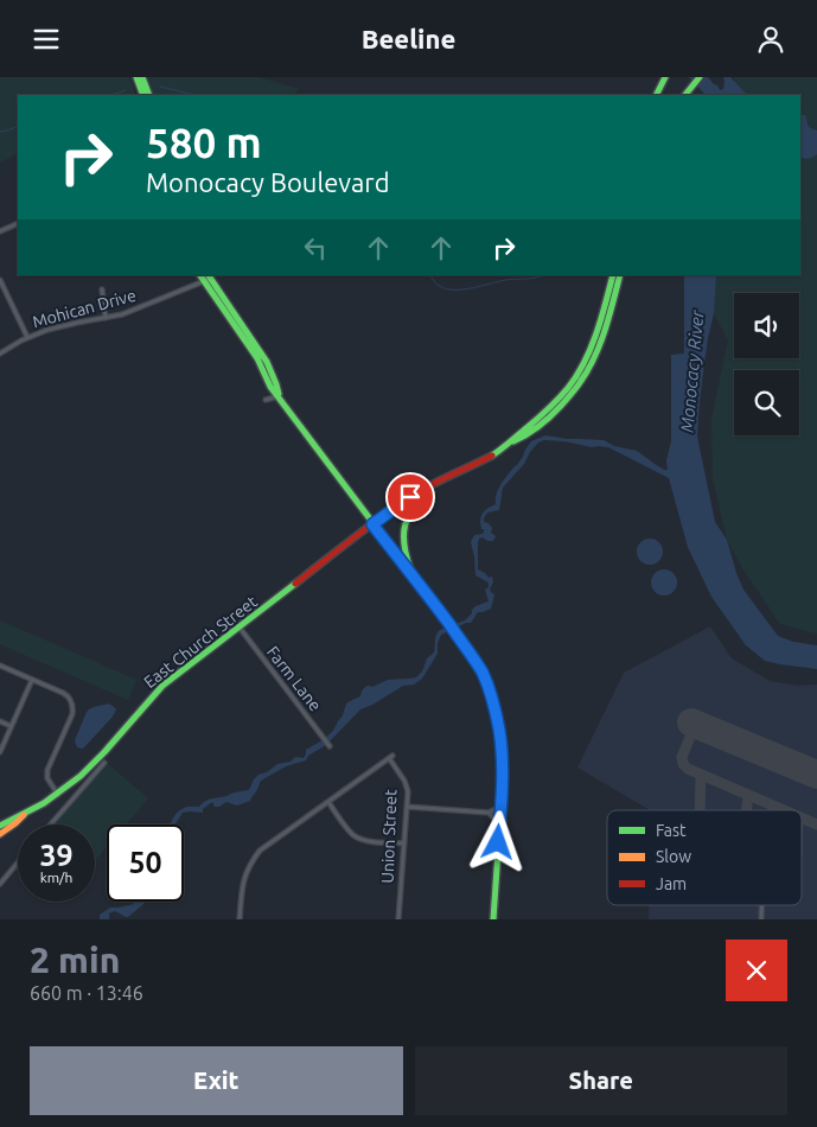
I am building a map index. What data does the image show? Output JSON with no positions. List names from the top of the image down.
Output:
{
  "streets": {
    "main road": ["East Church Street"],
    "street": ["Mohican Drive", "Farm Lane", "Union Street"]
  },
  "crossings": [
    ["East Church Street", "Farm Lane"]
  ],
  "water": ["Monocacy River"],
  "legend": ["Fast", "Slow", "Jam"],
  "page": {
    "header": "Beeline",
    "turn": ["580 m", "Monocacy Boulevard"],
    "speed": "39 km/h",
    "limit": "50",
    "heading": ["2 min", "660 m · 13:46"],
    "buttons": ["Exit", "Share"]
  }
}
